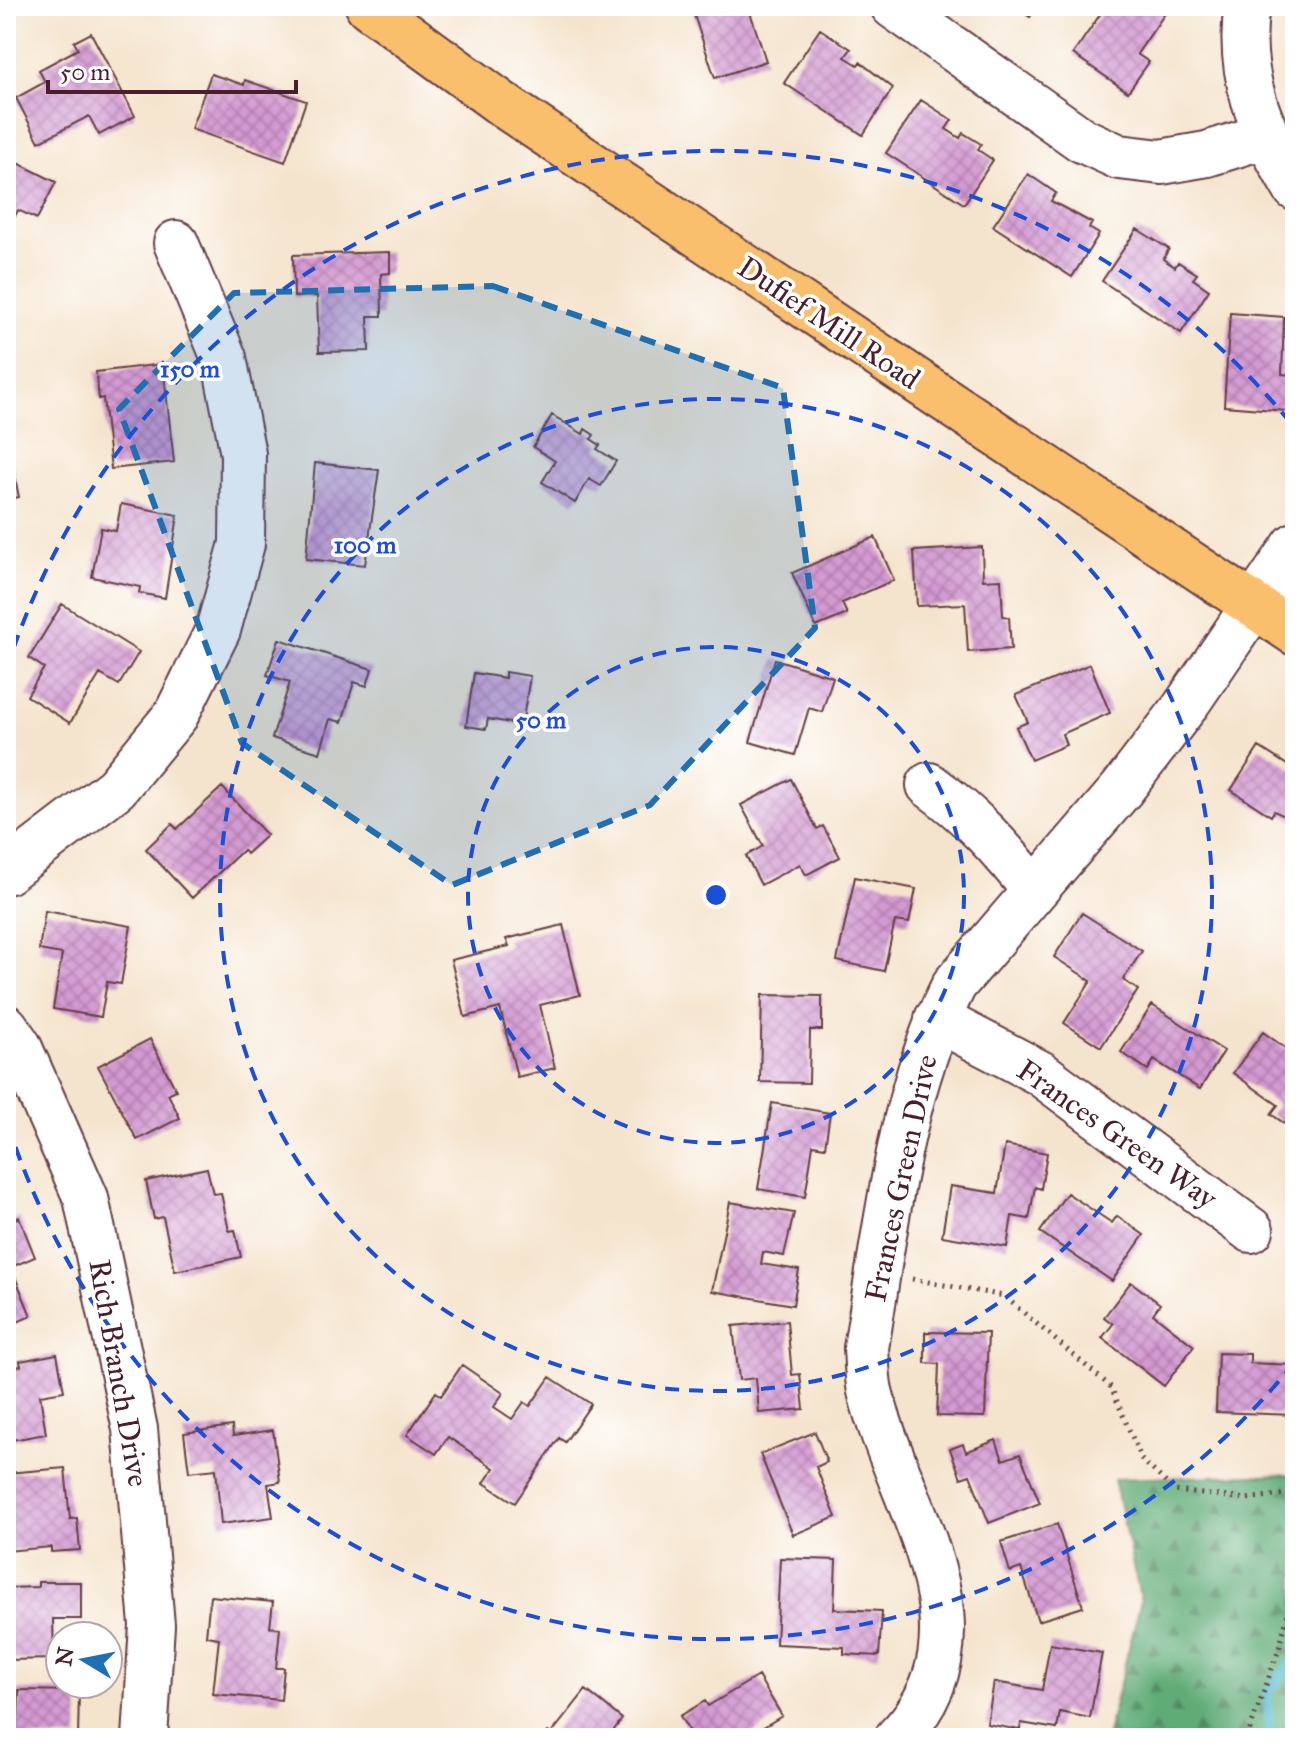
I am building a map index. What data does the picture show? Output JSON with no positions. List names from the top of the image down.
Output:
{
  "streets": {
    "main road": ["Dufief Mill Road"],
    "street": ["Frances Green Way", "Frances Green Drive", "Rich Branch Drive"]
  },
  "crossings": [
    ["Dufief Mill Road", "Frances Green Drive"],
    ["Frances Green Way", "Frances Green Drive"]
  ],
  "scale_bar": "50 m",
  "north": "left",
  "rings": ["150 m", "100 m", "50 m"]
}
